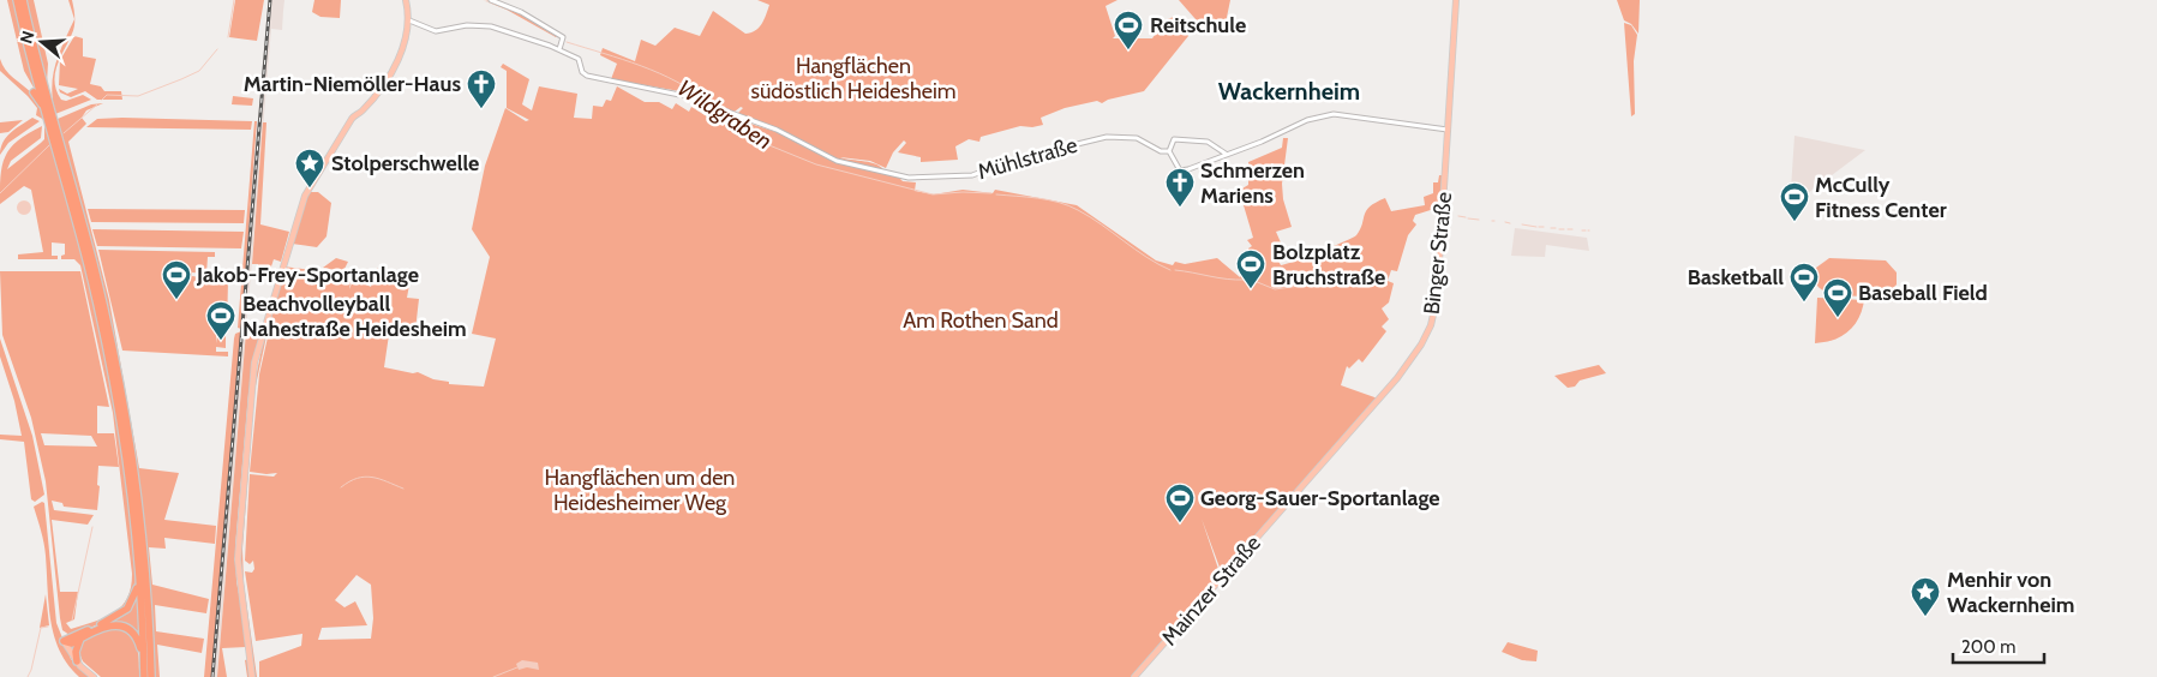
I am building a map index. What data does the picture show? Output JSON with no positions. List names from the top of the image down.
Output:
{
  "streets": {
    "main road": ["Binger Straße", "Mainzer Straße"],
    "street": ["Mühlstraße"]
  },
  "crossings": [
    ["Binger Straße", "Mainzer Straße"]
  ],
  "districts": ["Wackernheim"],
  "water": ["Wildgraben"],
  "parks": ["Hangflächen südöstlich Heidesheim", "Am Rothen Sand", "Hangflächen um den Heidesheimer Weg"],
  "places": {
    "sports": [
      "Reitschule",
      "McCully Fitness Center",
      "Bolzplatz Bruchstraße",
      "Jakob-Frey-Sportanlage",
      "Basketball",
      "Baseball Field",
      "Beachvolleyball Nahestraße Heidesheim",
      "Georg-Sauer-Sportanlage"
    ],
    "church": ["Martin-Niemöller-Haus", "Schmerzen Mariens"],
    "place": ["Stolperschwelle", "Menhir von Wackernheim"]
  },
  "scale_bar": "200 m",
  "north": "left"
}
